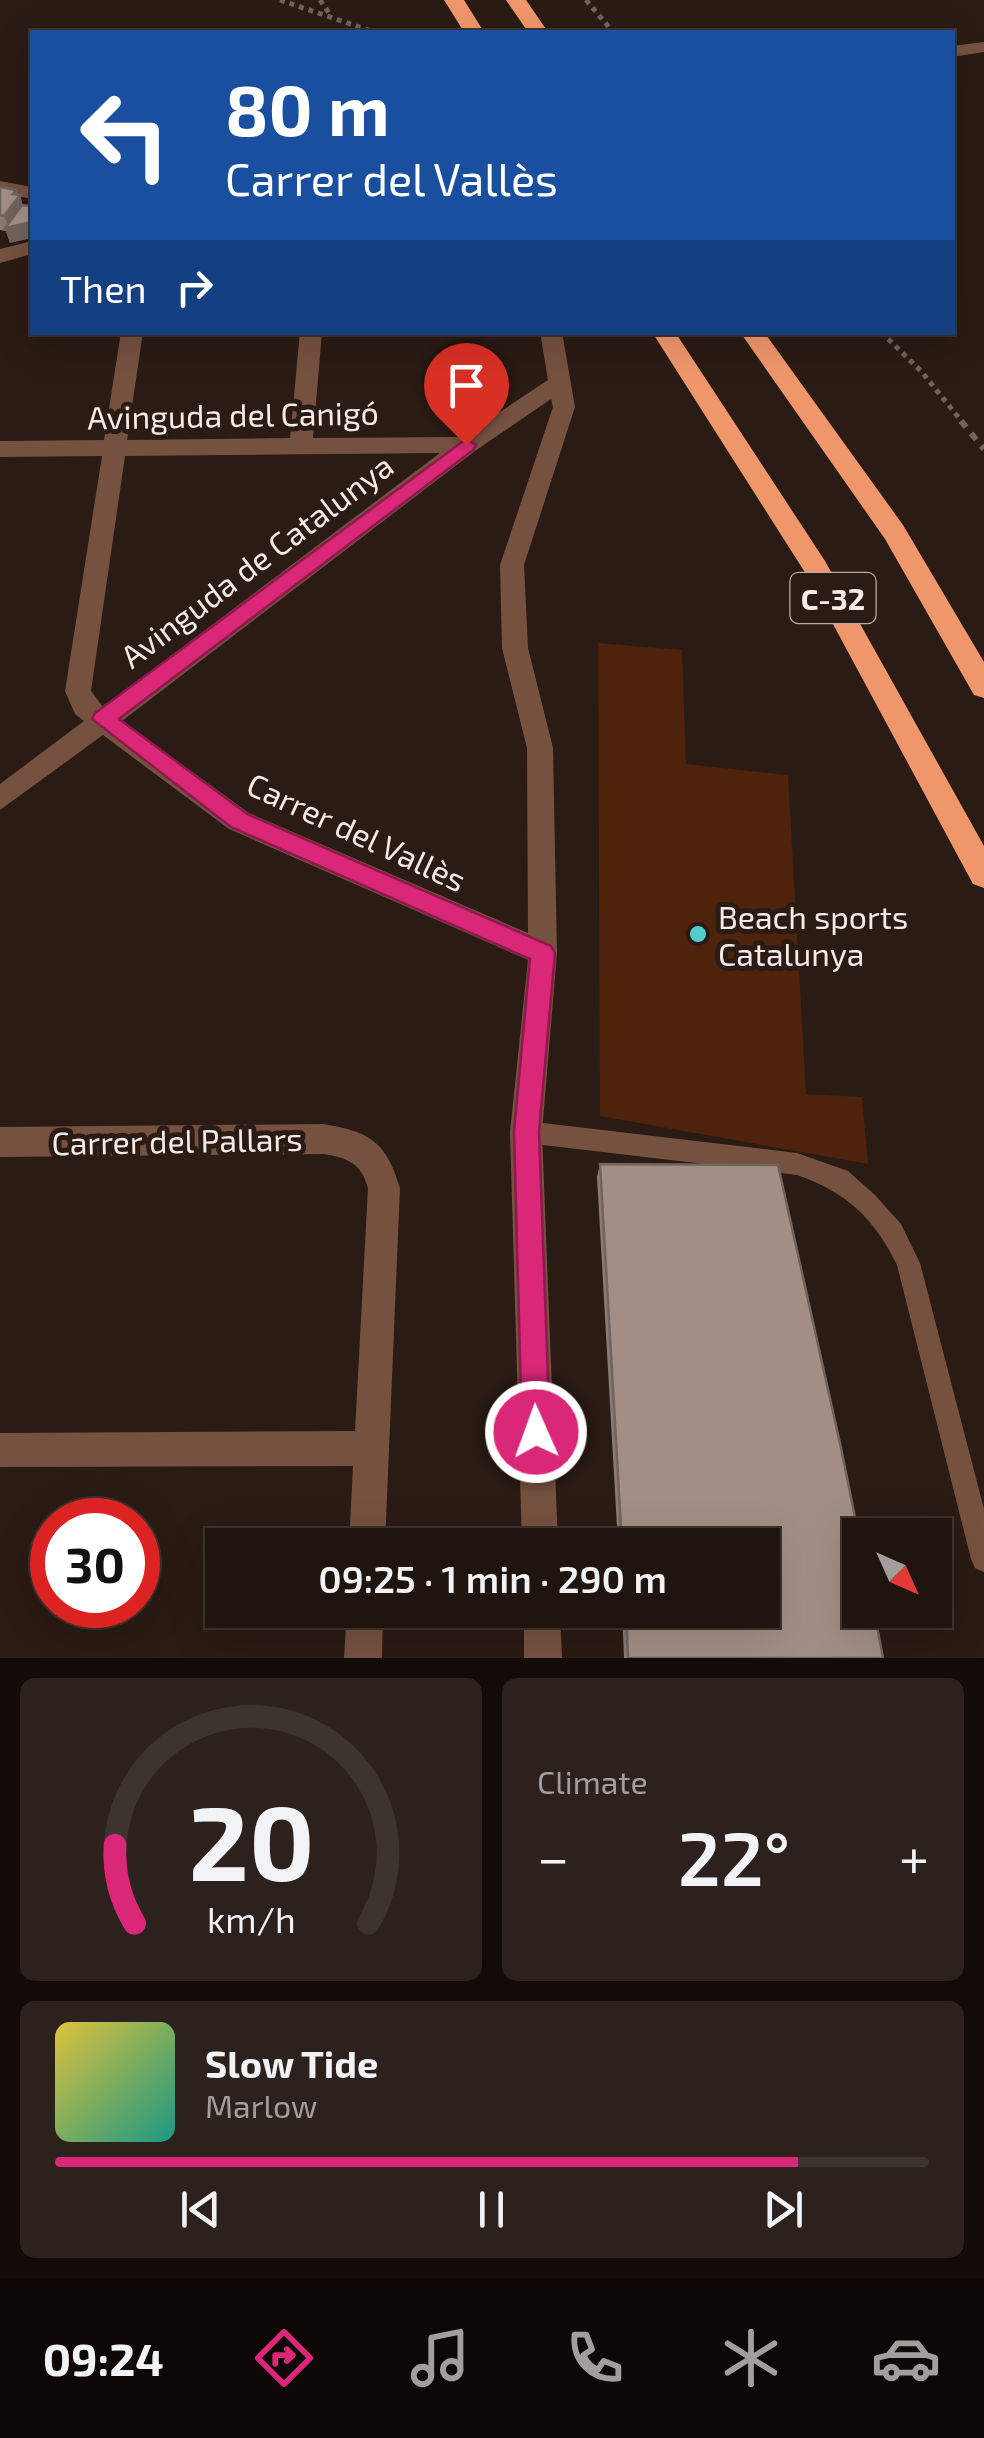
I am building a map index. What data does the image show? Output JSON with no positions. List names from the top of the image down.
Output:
{
  "streets": {
    "highway": ["C-32"],
    "street": [
      "Avinguda del Canigó",
      "Avinguda de Catalunya",
      "Carrer del Vallès",
      "Carrer del Pallars"
    ]
  },
  "crossings": [
    ["Avinguda del Canigó", "Avinguda de Catalunya"],
    ["Avinguda de Catalunya", "Carrer del Vallès"]
  ],
  "places": ["Beach sports Catalunya"],
  "north": "bottom right",
  "page": {
    "turn": ["80 m", "Carrer del Vallès"],
    "then": "Then",
    "limit": "30",
    "trip": "09:25 · 1 min · 290 m",
    "tile": "Climate",
    "heat": ["−", "22°", "+"],
    "song": ["Slow Tide", "Marlow"],
    "tabs": "09:24",
    "gauge": ["20", "km/h"]
  }
}
